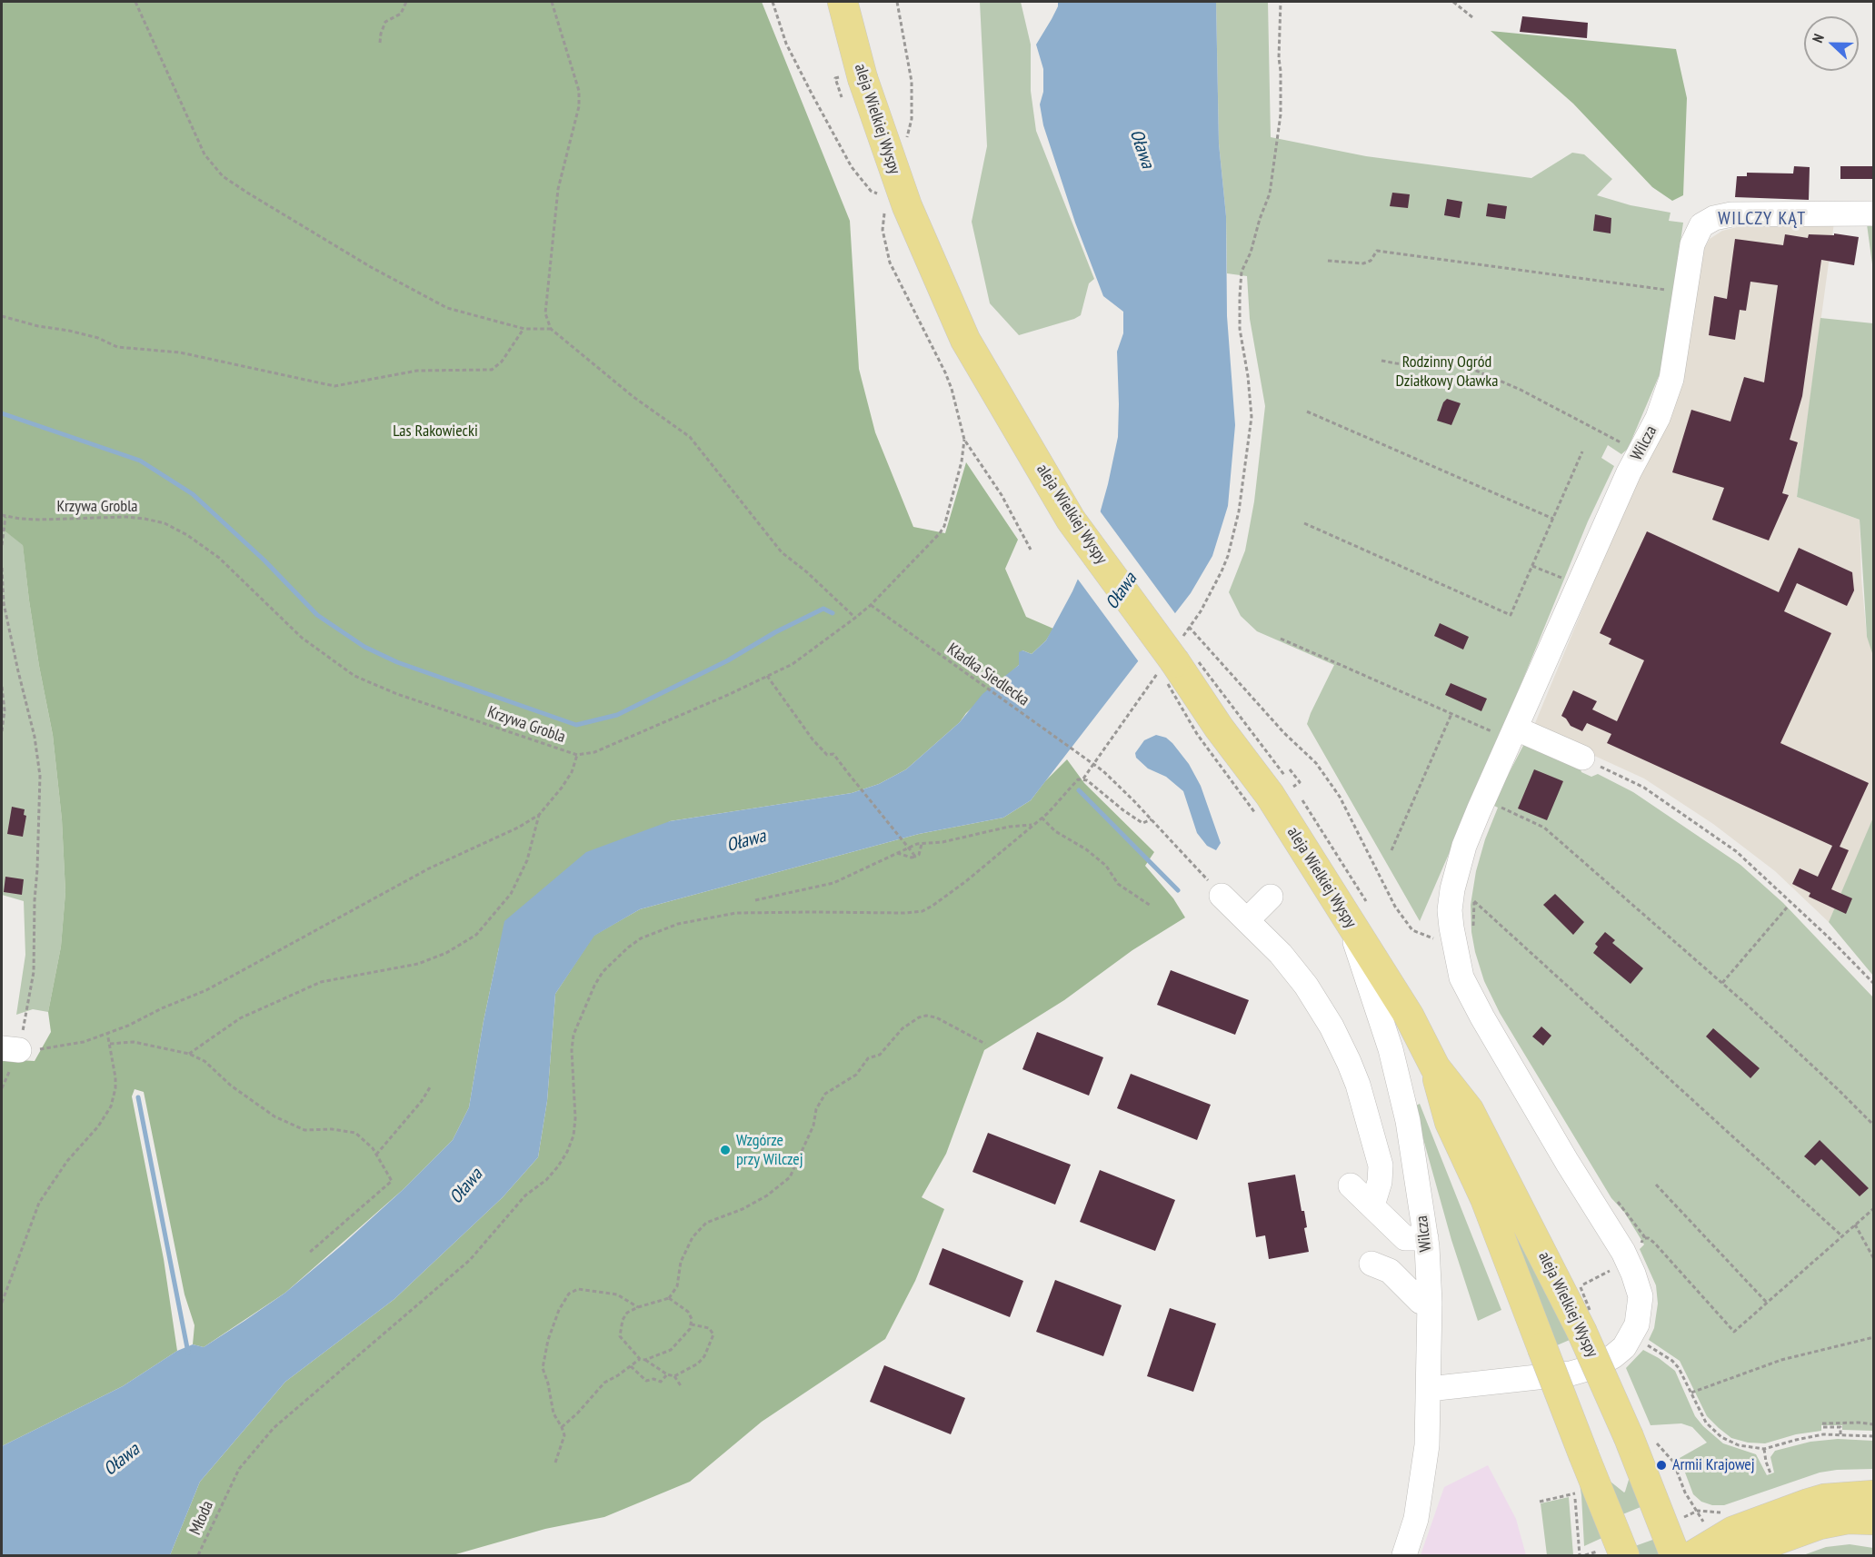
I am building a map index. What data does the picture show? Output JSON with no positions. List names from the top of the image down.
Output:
{
  "streets": {
    "main road": ["aleja Wielkiej Wyspy"],
    "street": ["Wilcza"],
    "path": ["Krzywa Grobla", "Kładka Siedlecka", "Młoda"]
  },
  "crossings": [
    ["aleja Wielkiej Wyspy", "Wilcza"],
    ["Krzywa Grobla", "Kładka Siedlecka"],
    ["Kładka Siedlecka", "Młoda"]
  ],
  "districts": ["WILCZY KĄT"],
  "water": ["Oława"],
  "parks": ["Rodzinny Ogród Działkowy Oławka", "Las Rakowiecki"],
  "places": ["Wzgórze przy Wilczej", "Armii Krajowej"],
  "north": "left"
}
